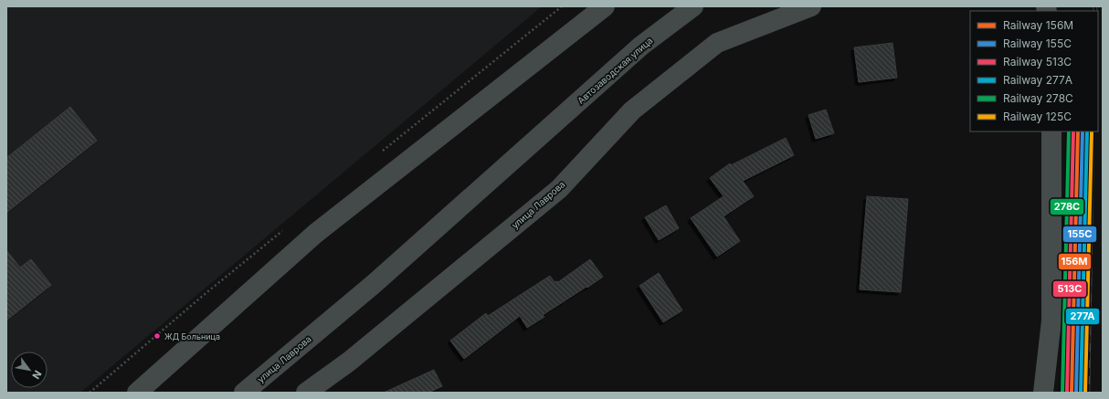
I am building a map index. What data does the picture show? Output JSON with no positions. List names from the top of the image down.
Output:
{
  "streets": {
    "main road": ["Автозаводская улица", "улица Лаврова"]
  },
  "crossings": [
    ["Автозаводская улица", "улица Лаврова"]
  ],
  "places": ["ЖД Больница"],
  "lines": [
    "rail line 156М",
    "rail line 155С",
    "rail line 513С",
    "rail line 277А",
    "rail line 278С",
    "rail line 125С"
  ],
  "legend": [
    "Railway 156М",
    "Railway 155С",
    "Railway 513С",
    "Railway 277А",
    "Railway 278С",
    "Railway 125С"
  ],
  "north": "bottom right"
}
